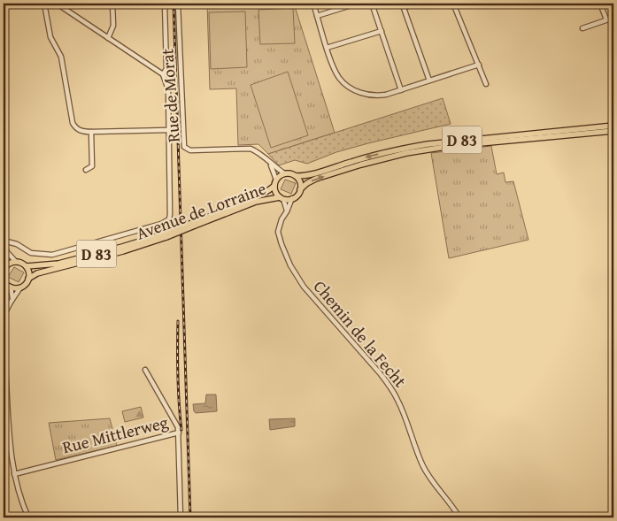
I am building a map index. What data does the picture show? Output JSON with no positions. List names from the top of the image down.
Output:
{
  "streets": {
    "main road": ["D 83", "Avenue de Lorraine"],
    "street": ["Rue de Morat", "Chemin de la Fecht", "Rue Mittlerweg"]
  },
  "crossings": [
    ["Rue de Morat", "D 83"],
    ["Rue de Morat", "Avenue de Lorraine"],
    ["Rue de Morat", "Chemin de la Fecht"],
    ["D 83", "Avenue de Lorraine"],
    ["D 83", "Chemin de la Fecht"],
    ["Avenue de Lorraine", "Chemin de la Fecht"]
  ]
}
